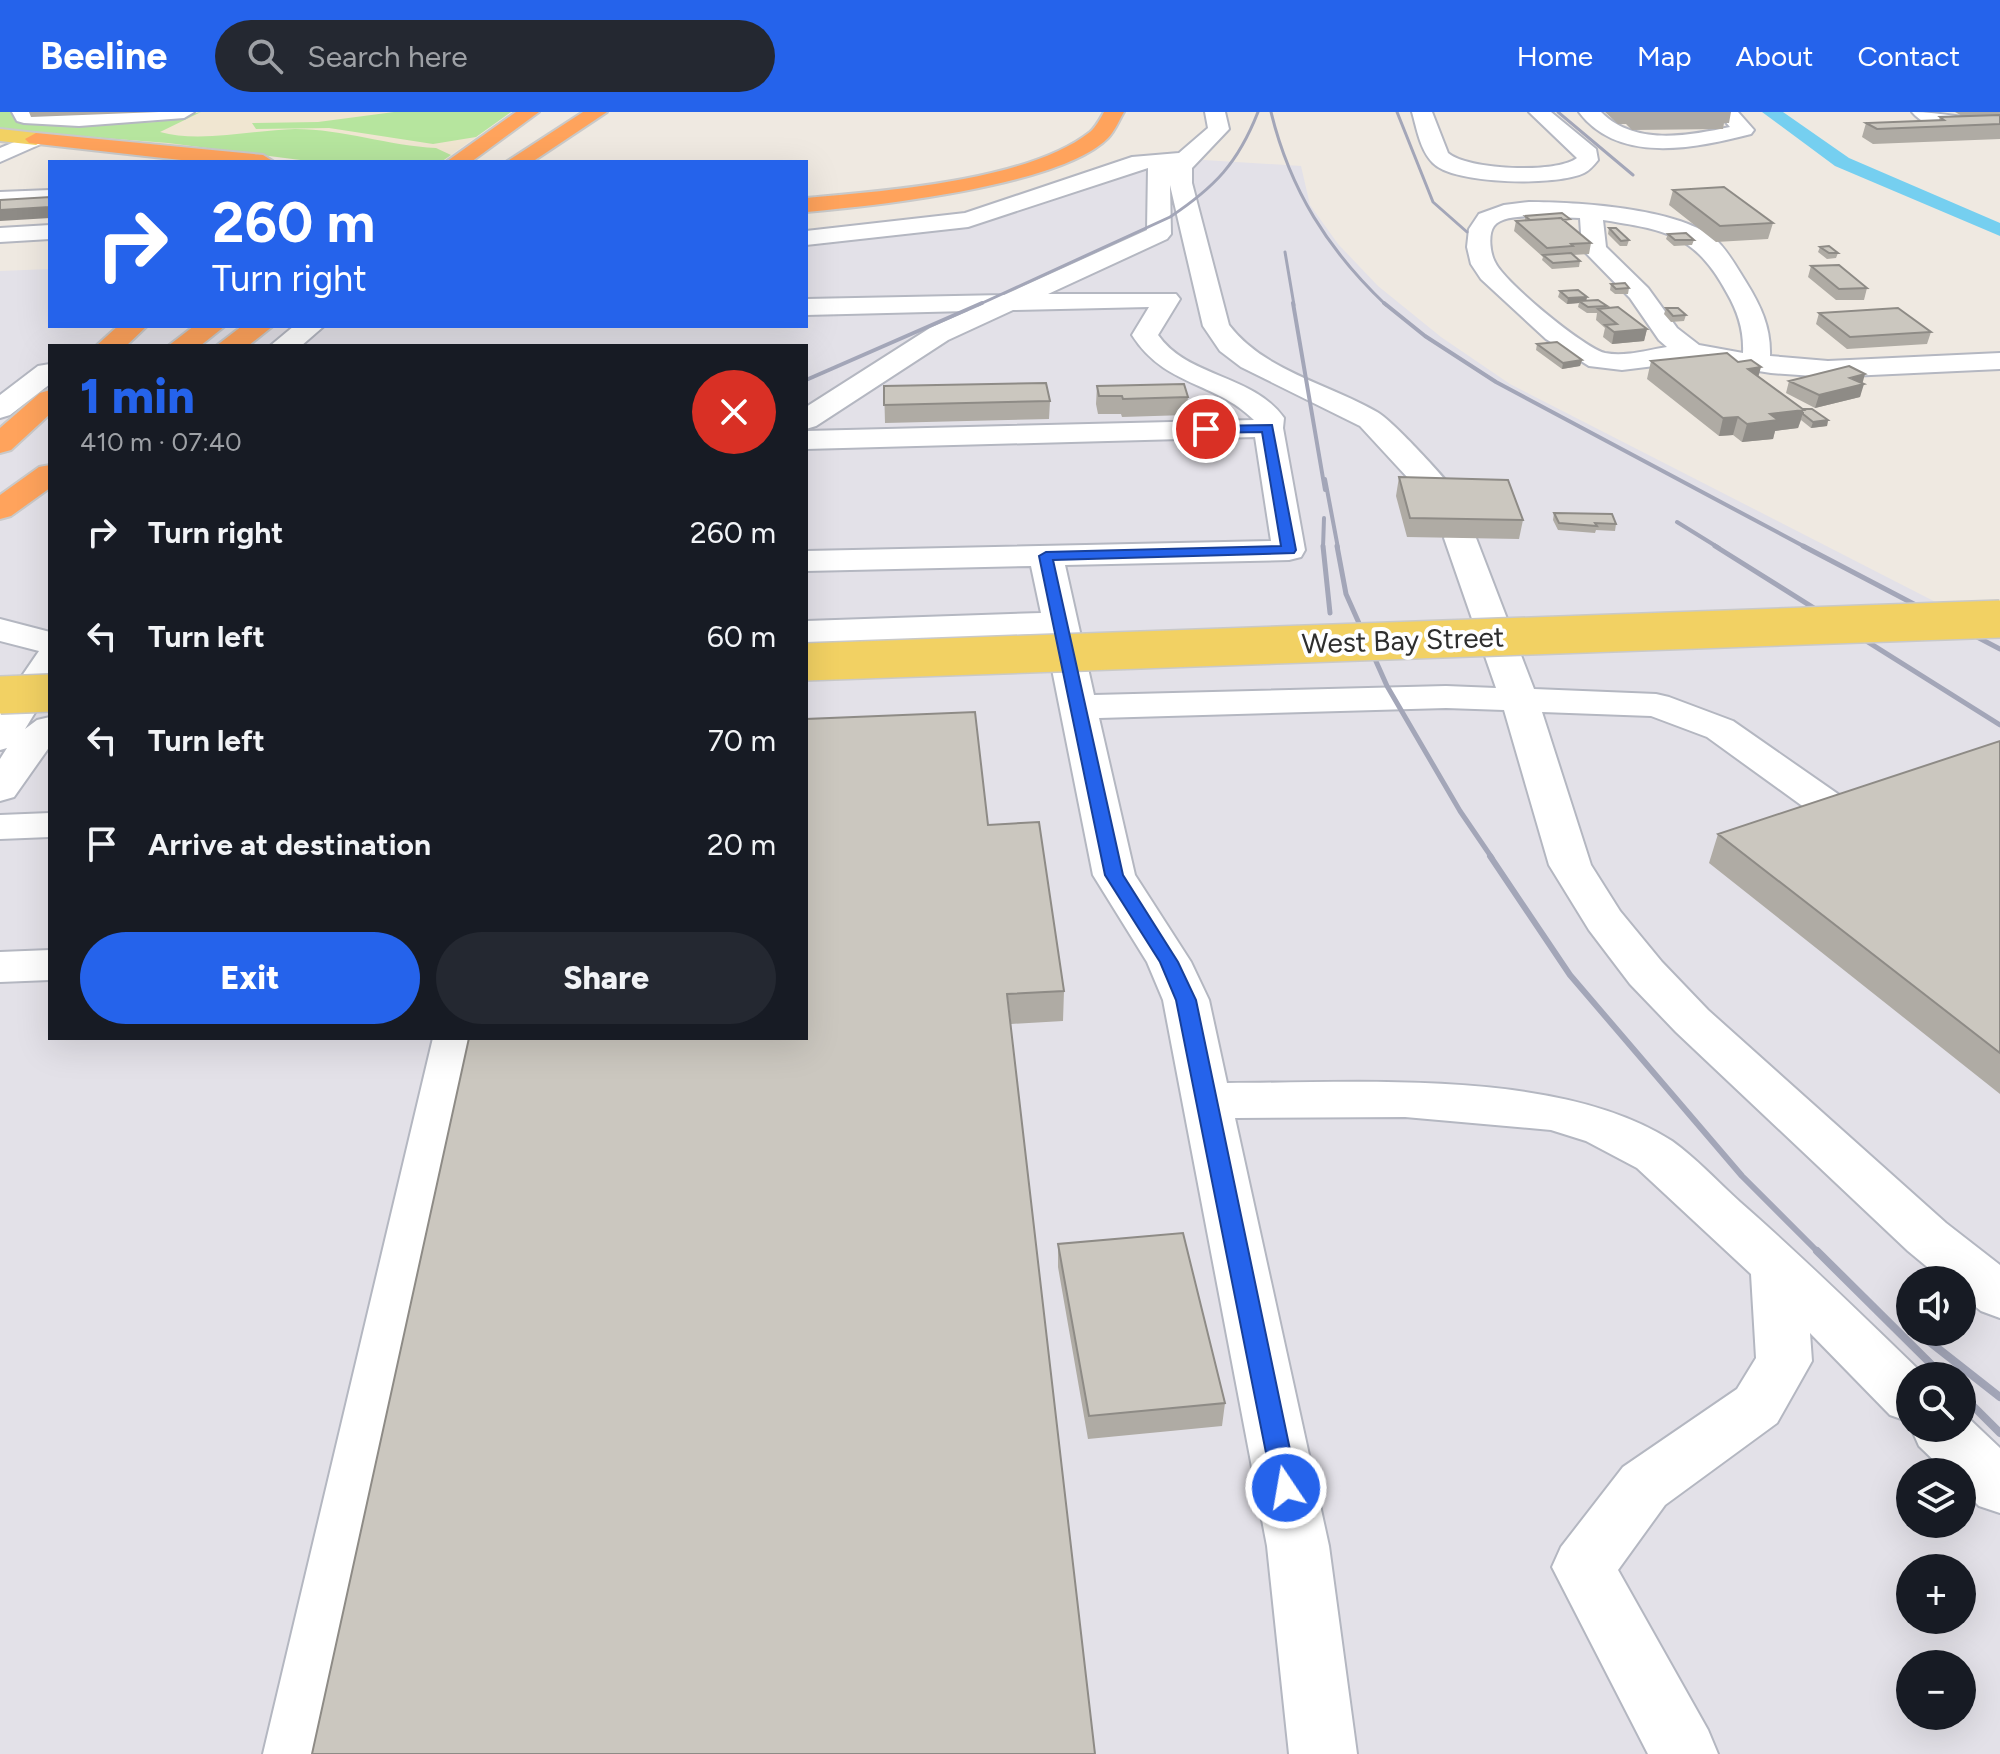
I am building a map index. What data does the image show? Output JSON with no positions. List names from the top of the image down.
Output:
{
  "streets": {
    "main road": ["West Bay Street"]
  },
  "page": {
    "header": "Beeline",
    "search": "Search here",
    "nav": [
      "Home",
      "Map",
      "About",
      "Contact"
    ],
    "turn": ["260 m", "Turn right"],
    "heading": ["1 min", "410 m · 07:40"],
    "list": [
      {
        "name": "Turn right",
        "value": "260 m"
      },
      {
        "name": "Turn left",
        "value": "60 m"
      },
      {
        "name": "Turn left",
        "value": "70 m"
      },
      {
        "name": "Arrive at destination",
        "value": "20 m"
      }
    ],
    "buttons": ["Exit", "Share"],
    "map_buttons": ["+", "−"]
  }
}
